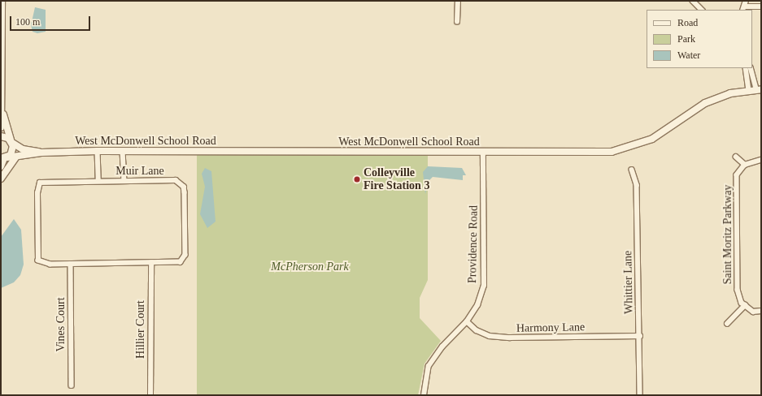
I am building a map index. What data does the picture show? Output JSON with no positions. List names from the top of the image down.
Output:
{
  "streets": {
    "main road": ["West McDonwell School Road"],
    "street": [
      "Muir Lane",
      "Saint Moritz Parkway",
      "Providence Road",
      "Whittier Lane",
      "Vines Court",
      "Harmony Lane",
      "Hillier Court"
    ]
  },
  "crossings": [
    ["West McDonwell School Road", "Providence Road"],
    ["Muir Lane", "Vines Court"],
    ["Muir Lane", "Hillier Court"],
    ["Providence Road", "Harmony Lane"],
    ["Whittier Lane", "Harmony Lane"]
  ],
  "parks": ["McPherson Park"],
  "places": ["Colleyville Fire Station 3"],
  "legend": ["Road", "Park", "Water"],
  "scale_bar": "100 m"
}
